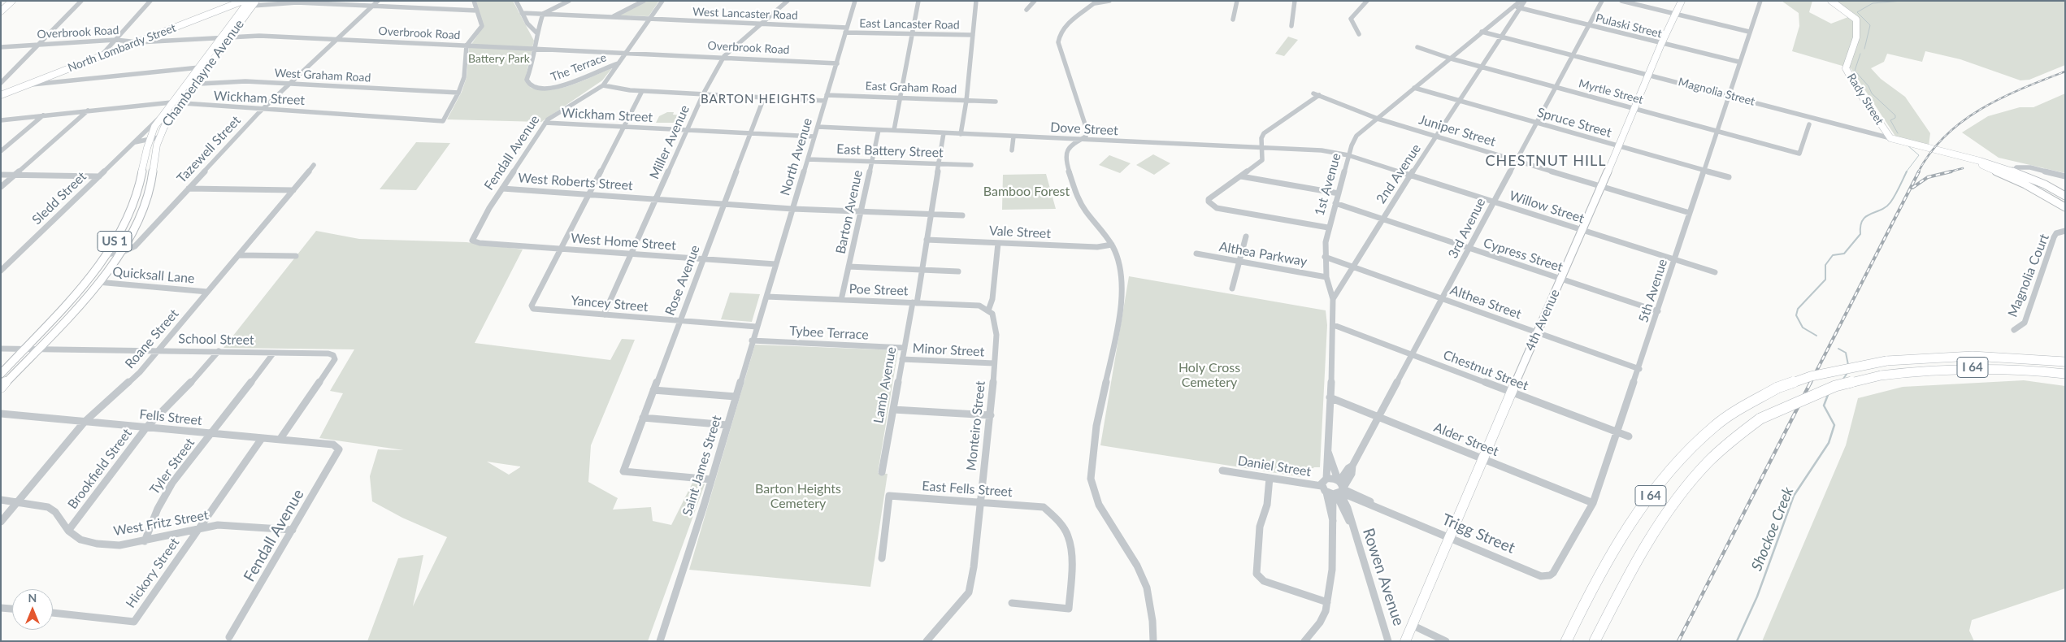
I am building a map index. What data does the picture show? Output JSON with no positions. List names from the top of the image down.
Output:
{
  "streets": {
    "highway": ["I 64"],
    "main road": [
      "North Lombardy Street",
      "Chamberlayne Avenue",
      "Magnolia Street",
      "Rady Street",
      "US 1",
      "4th Avenue"
    ],
    "street": [
      "West Lancaster Road",
      "East Lancaster Road",
      "Pulaski Street",
      "Overbrook Road",
      "The Terrace",
      "West Graham Road",
      "East Graham Road",
      "Myrtle Street",
      "Wickham Street",
      "Spruce Street",
      "Dove Street",
      "Juniper Street",
      "Miller Avenue",
      "Tazewell Street",
      "East Battery Street",
      "Fendall Avenue",
      "North Avenue",
      "2nd Avenue",
      "West Roberts Street",
      "1st Avenue",
      "Sledd Street",
      "Willow Street",
      "Barton Avenue",
      "3rd Avenue",
      "Vale Street",
      "West Home Street",
      "Althea Parkway",
      "Cypress Street",
      "Quicksall Lane",
      "Magnolia Court",
      "Rose Avenue",
      "Poe Street",
      "5th Avenue",
      "Althea Street",
      "Yancey Street",
      "Tybee Terrace",
      "Roane Street",
      "School Street",
      "Minor Street",
      "Chestnut Street",
      "Lamb Avenue",
      "Fells Street",
      "Monteiro Street",
      "Alder Street",
      "Saint James Street",
      "Tyler Street",
      "Daniel Street",
      "Brookfield Street",
      "East Fells Street",
      "West Fritz Street",
      "Trigg Street",
      "Hickory Street",
      "Rowen Avenue"
    ]
  },
  "crossings": [
    ["West Lancaster Road", "East Lancaster Road"],
    ["West Lancaster Road", "The Terrace"],
    ["West Lancaster Road", "Miller Avenue"],
    ["West Lancaster Road", "Fendall Avenue"],
    ["West Lancaster Road", "North Avenue"],
    ["East Lancaster Road", "North Avenue"],
    ["Pulaski Street", "2nd Avenue"],
    ["Pulaski Street", "1st Avenue"],
    ["Pulaski Street", "3rd Avenue"],
    ["Pulaski Street", "5th Avenue"],
    ["Pulaski Street", "4th Avenue"],
    ["Overbrook Road", "North Lombardy Street"],
    ["Overbrook Road", "The Terrace"],
    ["Overbrook Road", "Chamberlayne Avenue"],
    ["Overbrook Road", "Miller Avenue"],
    ["Overbrook Road", "Tazewell Street"],
    ["Overbrook Road", "Fendall Avenue"],
    ["Overbrook Road", "North Avenue"],
    ["The Terrace", "Fendall Avenue"],
    ["Chamberlayne Avenue", "West Graham Road"],
    ["Chamberlayne Avenue", "Wickham Street"],
    ["Chamberlayne Avenue", "Tazewell Street"],
    ["Chamberlayne Avenue", "Sledd Street"],
    ["Chamberlayne Avenue", "Quicksall Lane"],
    ["Chamberlayne Avenue", "School Street"],
    ["West Graham Road", "Wickham Street"],
    ["West Graham Road", "Tazewell Street"],
    ["East Graham Road", "North Avenue"],
    ["Myrtle Street", "2nd Avenue"],
    ["Myrtle Street", "1st Avenue"],
    ["Myrtle Street", "3rd Avenue"],
    ["Myrtle Street", "5th Avenue"],
    ["Myrtle Street", "4th Avenue"],
    ["Magnolia Street", "Rady Street"],
    ["Magnolia Street", "2nd Avenue"],
    ["Magnolia Street", "1st Avenue"],
    ["Magnolia Street", "3rd Avenue"],
    ["Magnolia Street", "5th Avenue"],
    ["Magnolia Street", "4th Avenue"],
    ["Wickham Street", "Miller Avenue"],
    ["Wickham Street", "Tazewell Street"],
    ["Wickham Street", "Fendall Avenue"],
    ["Wickham Street", "North Avenue"],
    ["Wickham Street", "Rose Avenue"],
    ["Spruce Street", "2nd Avenue"],
    ["Spruce Street", "1st Avenue"],
    ["Spruce Street", "3rd Avenue"],
    ["Spruce Street", "5th Avenue"],
    ["Spruce Street", "4th Avenue"],
    ["Dove Street", "Juniper Street"],
    ["Dove Street", "North Avenue"],
    ["Dove Street", "1st Avenue"],
    ["Dove Street", "Willow Street"],
    ["Dove Street", "Barton Avenue"],
    ["Dove Street", "Lamb Avenue"],
    ["Juniper Street", "2nd Avenue"],
    ["Juniper Street", "1st Avenue"],
    ["Juniper Street", "3rd Avenue"],
    ["Juniper Street", "5th Avenue"],
    ["Juniper Street", "4th Avenue"],
    ["Miller Avenue", "West Roberts Street"],
    ["Miller Avenue", "West Home Street"],
    ["Miller Avenue", "Yancey Street"],
    ["East Battery Street", "North Avenue"],
    ["East Battery Street", "Barton Avenue"],
    ["East Battery Street", "Lamb Avenue"],
    ["Fendall Avenue", "West Roberts Street"],
    ["Fendall Avenue", "West Home Street"],
    ["Fendall Avenue", "Fells Street"],
    ["Fendall Avenue", "West Fritz Street"],
    ["North Avenue", "West Roberts Street"],
    ["North Avenue", "West Home Street"],
    ["North Avenue", "Poe Street"],
    ["North Avenue", "Saint James Street"],
    ["2nd Avenue", "1st Avenue"],
    ["2nd Avenue", "Willow Street"],
    ["2nd Avenue", "Cypress Street"],
    ["2nd Avenue", "Althea Street"],
    ["West Roberts Street", "Barton Avenue"],
    ["West Roberts Street", "Rose Avenue"],
    ["West Roberts Street", "Lamb Avenue"],
    ["1st Avenue", "Willow Street"],
    ["1st Avenue", "3rd Avenue"],
    ["1st Avenue", "Althea Parkway"],
    ["1st Avenue", "Cypress Street"],
    ["1st Avenue", "Althea Street"],
    ["1st Avenue", "Chestnut Street"],
    ["1st Avenue", "Alder Street"],
    ["1st Avenue", "Trigg Street"],
    ["1st Avenue", "Rowen Avenue"],
    ["Willow Street", "3rd Avenue"],
    ["Willow Street", "5th Avenue"],
    ["Willow Street", "4th Avenue"],
    ["Barton Avenue", "Poe Street"],
    ["3rd Avenue", "Cypress Street"],
    ["3rd Avenue", "Althea Street"],
    ["3rd Avenue", "Chestnut Street"],
    ["3rd Avenue", "Alder Street"],
    ["3rd Avenue", "Trigg Street"],
    ["3rd Avenue", "Rowen Avenue"],
    ["Vale Street", "Lamb Avenue"],
    ["West Home Street", "Rose Avenue"],
    ["West Home Street", "Yancey Street"],
    ["Cypress Street", "5th Avenue"],
    ["Cypress Street", "4th Avenue"],
    ["Quicksall Lane", "Roane Street"],
    ["Rose Avenue", "Yancey Street"],
    ["Rose Avenue", "Saint James Street"],
    ["Poe Street", "Lamb Avenue"],
    ["Poe Street", "Monteiro Street"],
    ["Poe Street", "Saint James Street"],
    ["5th Avenue", "Althea Street"],
    ["5th Avenue", "Chestnut Street"],
    ["5th Avenue", "Alder Street"],
    ["5th Avenue", "Trigg Street"],
    ["Althea Street", "4th Avenue"],
    ["Yancey Street", "Saint James Street"],
    ["4th Avenue", "Chestnut Street"],
    ["4th Avenue", "Alder Street"],
    ["4th Avenue", "Trigg Street"],
    ["Tybee Terrace", "Lamb Avenue"],
    ["Tybee Terrace", "Saint James Street"],
    ["Roane Street", "School Street"],
    ["Roane Street", "Fells Street"],
    ["Roane Street", "West Fritz Street"],
    ["School Street", "Fells Street"],
    ["School Street", "Tyler Street"],
    ["School Street", "Brookfield Street"],
    ["Minor Street", "Lamb Avenue"],
    ["Minor Street", "Monteiro Street"],
    ["Fells Street", "Tyler Street"],
    ["Fells Street", "Brookfield Street"],
    ["Fells Street", "Hickory Street"],
    ["Monteiro Street", "East Fells Street"],
    ["Tyler Street", "West Fritz Street"],
    ["Brookfield Street", "West Fritz Street"],
    ["West Fritz Street", "Hickory Street"],
    ["Trigg Street", "Rowen Avenue"]
  ],
  "districts": ["BARTON HEIGHTS", "CHESTNUT HILL"],
  "water": ["Shockoe Creek"],
  "parks": [
    "Battery Park",
    "Bamboo Forest",
    "Holy Cross Cemetery",
    "Barton Heights Cemetery"
  ],
  "north": "top"
}
